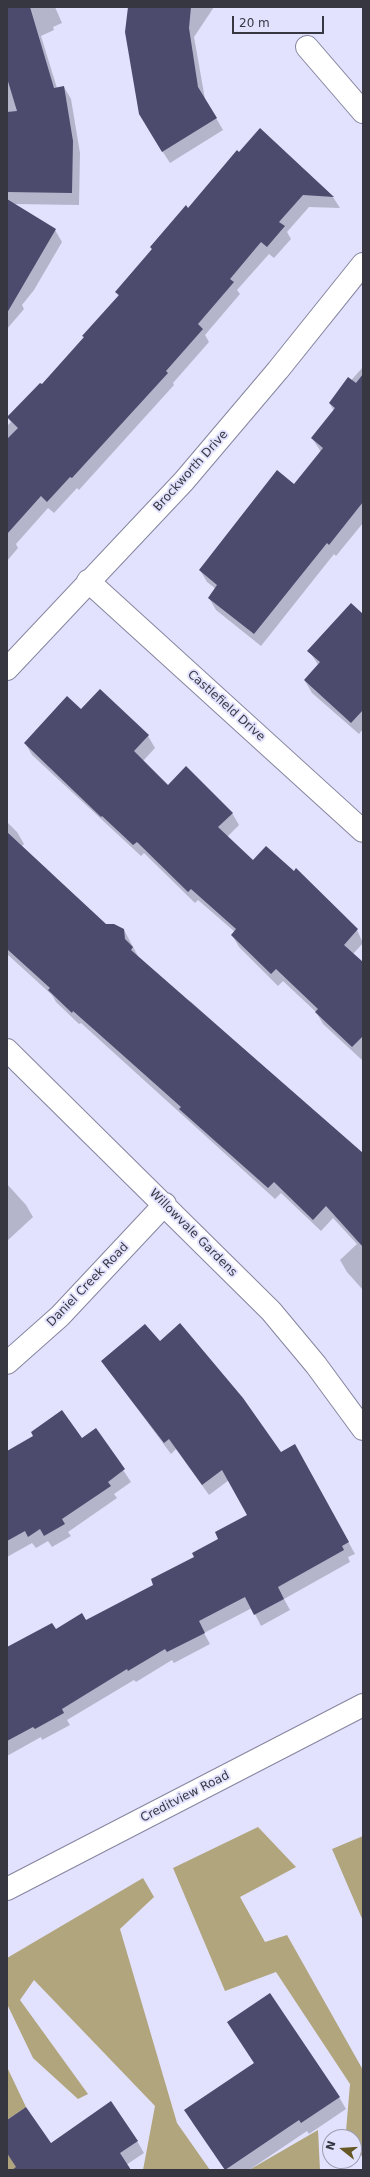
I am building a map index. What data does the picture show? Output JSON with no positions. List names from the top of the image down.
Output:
{
  "streets": {
    "street": [
      "Brockworth Drive",
      "Castlefield Drive",
      "Willowvale Gardens",
      "Daniel Creek Road",
      "Creditview Road"
    ]
  },
  "crossings": [
    ["Brockworth Drive", "Castlefield Drive"],
    ["Willowvale Gardens", "Daniel Creek Road"]
  ],
  "scale_bar": "20 m",
  "north": "left"
}
